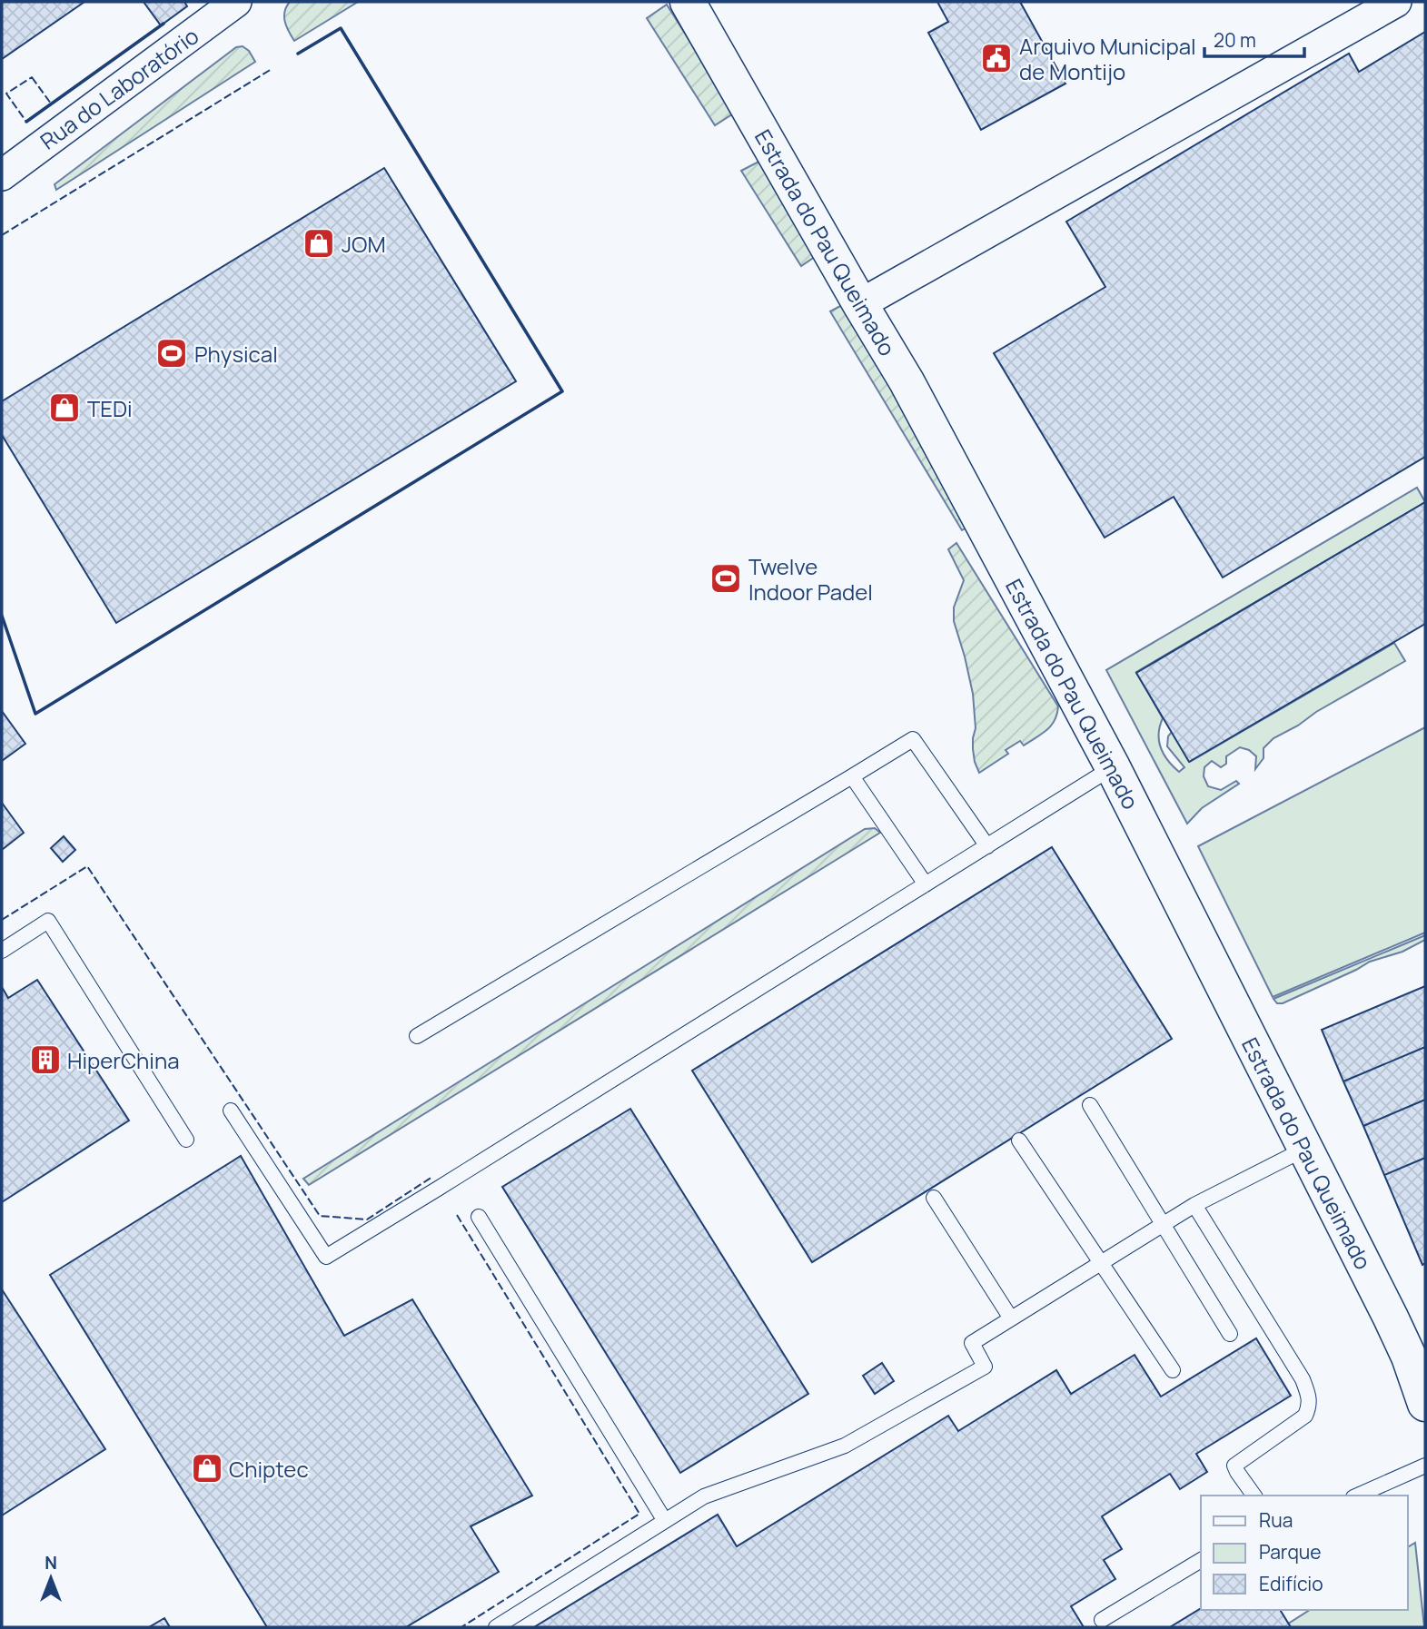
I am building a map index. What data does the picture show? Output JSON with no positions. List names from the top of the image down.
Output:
{
  "streets": {
    "street": ["Rua do Laboratório", "Estrada do Pau Queimado"]
  },
  "places": {
    "public building": ["Arquivo Municipal de Montijo"],
    "shop": ["JOM", "TEDi", "Chiptec"],
    "sports": ["Physical", "Twelve Indoor Padel"],
    "building": ["HiperChina"]
  },
  "legend": ["Rua", "Parque", "Edifício"],
  "scale_bar": "20 m",
  "north": "top"
}
